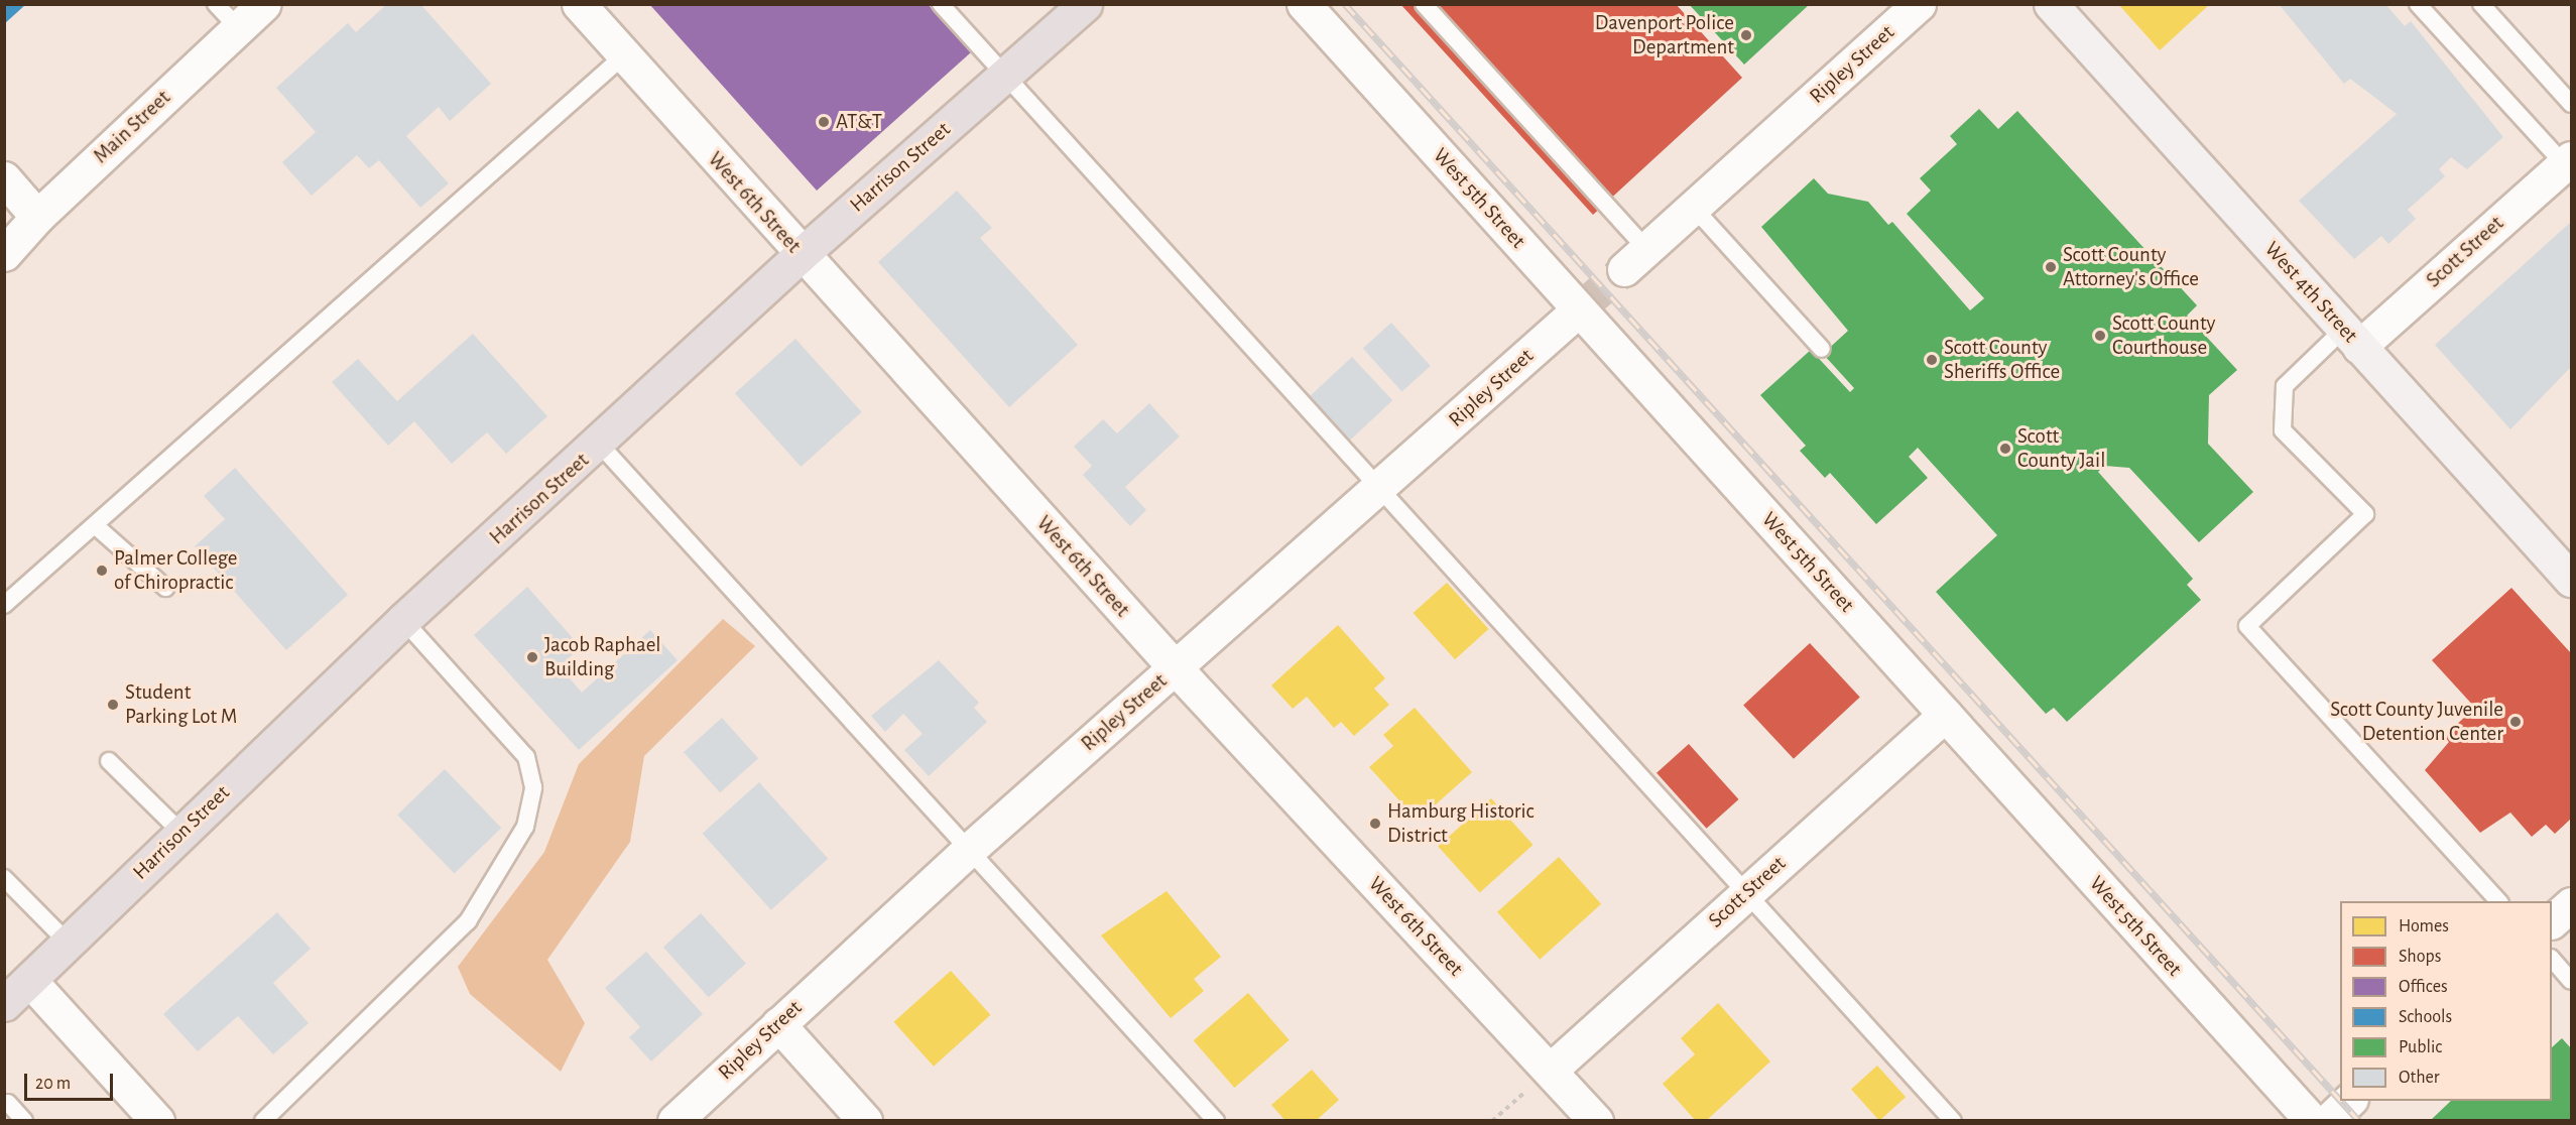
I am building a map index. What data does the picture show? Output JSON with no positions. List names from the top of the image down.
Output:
{
  "streets": {
    "highway": ["Harrison Street"],
    "main road": ["West 4th Street"],
    "street": [
      "Ripley Street",
      "Main Street",
      "West 5th Street",
      "West 6th Street",
      "Scott Street"
    ]
  },
  "crossings": [
    ["Ripley Street", "West 5th Street"],
    ["Ripley Street", "West 6th Street"],
    ["Harrison Street", "West 6th Street"],
    ["West 5th Street", "Scott Street"],
    ["West 6th Street", "Scott Street"],
    ["Scott Street", "West 4th Street"]
  ],
  "places": [
    "Davenport Police Department",
    "AT&T",
    "Scott County Attorney's Office",
    "Scott County Courthouse",
    "Scott County Sheriffs Office",
    "Scott County Jail",
    "Palmer College of Chiropractic",
    "Jacob Raphael Building",
    "Student Parking Lot M",
    "Scott County Juvenile Detention Center",
    "Hamburg Historic District"
  ],
  "legend": [
    "Homes",
    "Shops",
    "Offices",
    "Schools",
    "Public",
    "Other"
  ],
  "scale_bar": "20 m"
}
